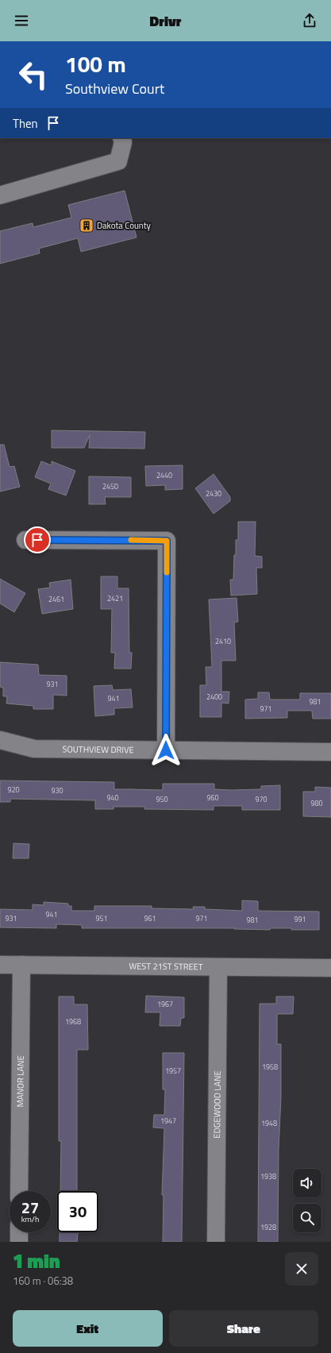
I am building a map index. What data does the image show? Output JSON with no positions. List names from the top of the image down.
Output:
{
  "streets": {
    "street": [
      "SOUTHVIEW DRIVE",
      "WEST 21ST STREET",
      "MANOR LANE",
      "EDGEWOOD LANE"
    ]
  },
  "crossings": [
    ["WEST 21ST STREET", "MANOR LANE"],
    ["WEST 21ST STREET", "EDGEWOOD LANE"]
  ],
  "places": {
    "building": ["Dakota County"]
  },
  "house_numbers": [
    "2440",
    "2450",
    "2430",
    "2421",
    "2461",
    "2410",
    "931",
    "2400",
    "941",
    "981",
    "971",
    "920",
    "930",
    "940",
    "960",
    "950",
    "970",
    "980",
    "941",
    "931",
    "951",
    "961",
    "971",
    "991",
    "981",
    "1967",
    "1968",
    "1958",
    "1957",
    "1947",
    "1948",
    "1938",
    "1928"
  ],
  "page": {
    "header": "Drivr",
    "turn": ["100 m", "Southview Court"],
    "then": "Then",
    "speed": "27 km/h",
    "limit": "30",
    "heading": ["1 min", "160 m · 06:38"],
    "buttons": ["Exit", "Share"]
  }
}
